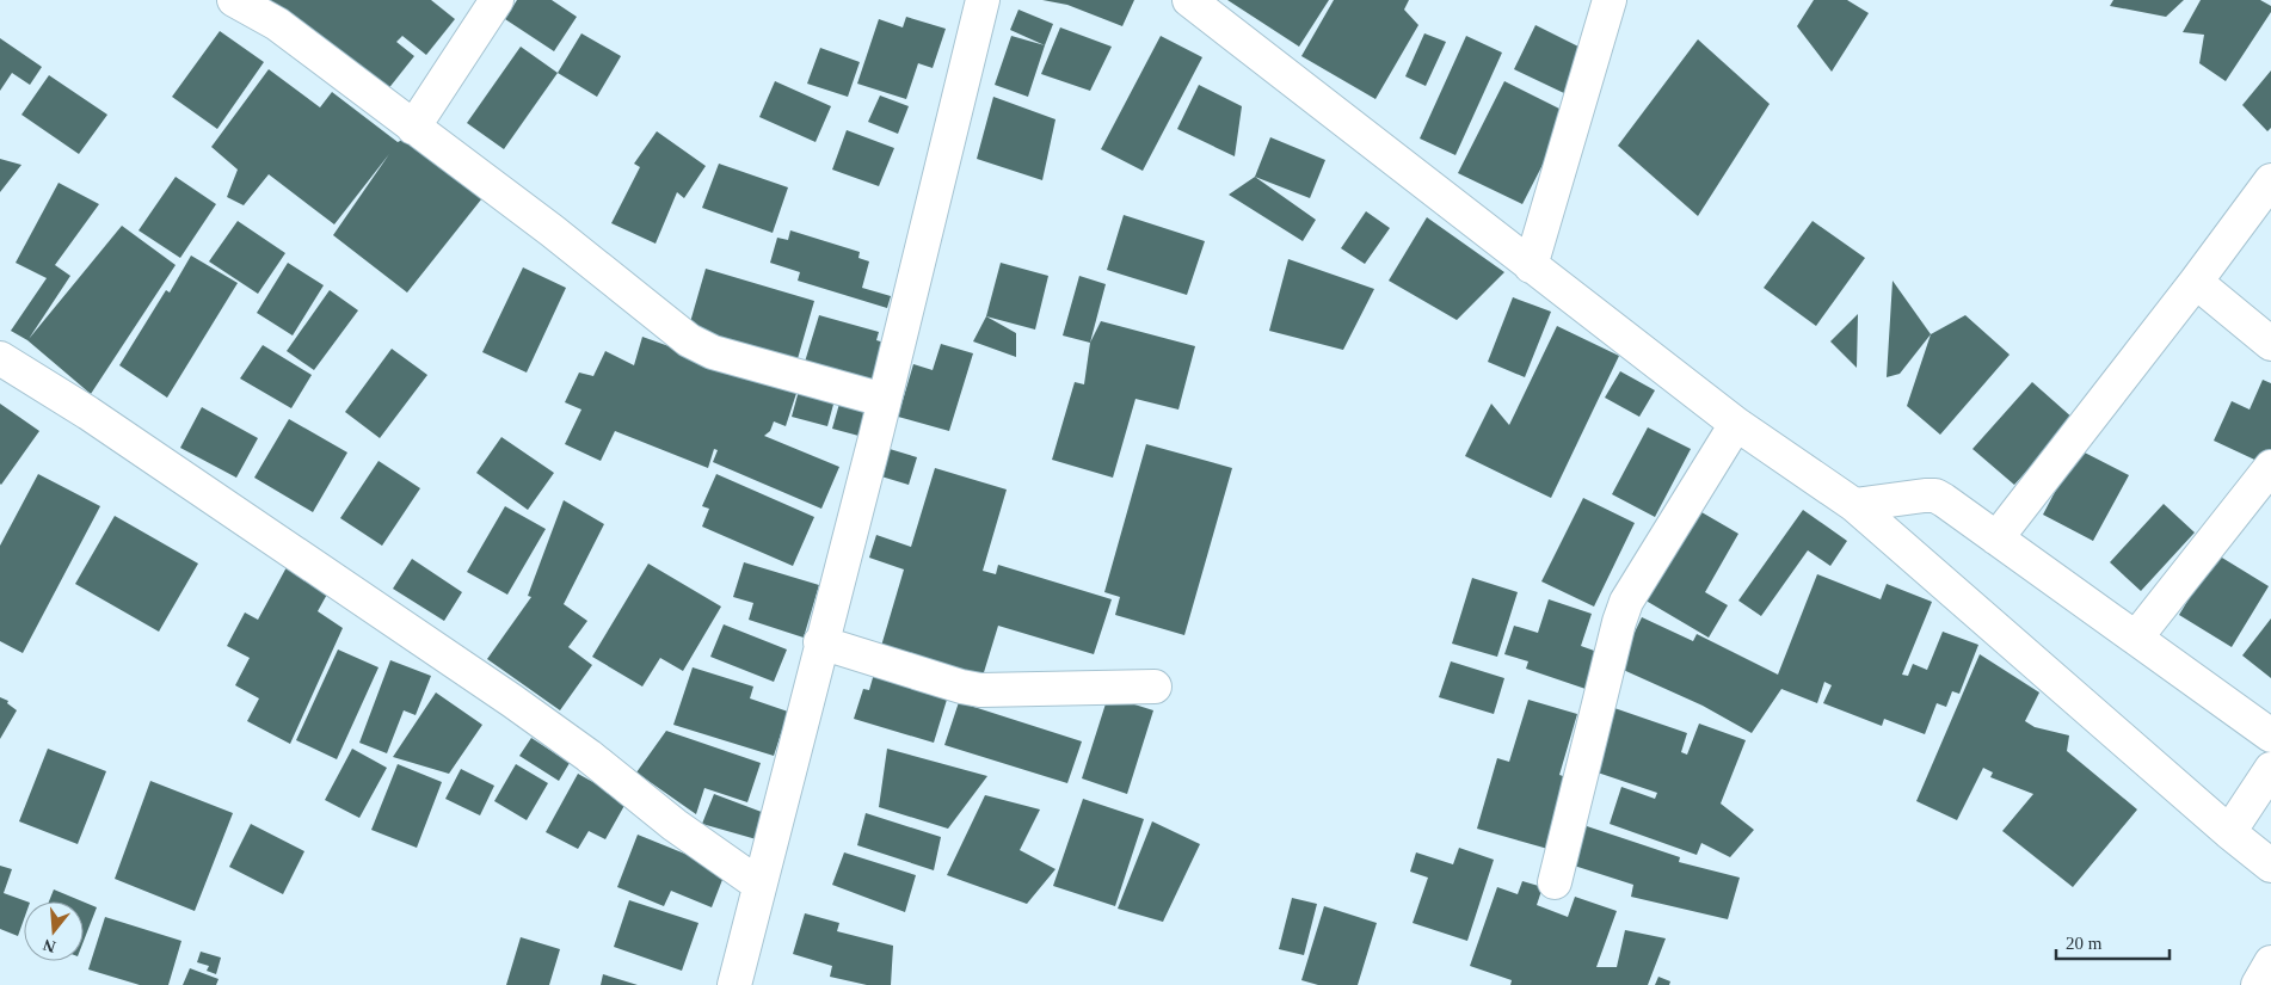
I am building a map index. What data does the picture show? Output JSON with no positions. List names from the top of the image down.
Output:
{
  "scale_bar": "20 m",
  "north": "bottom"
}
